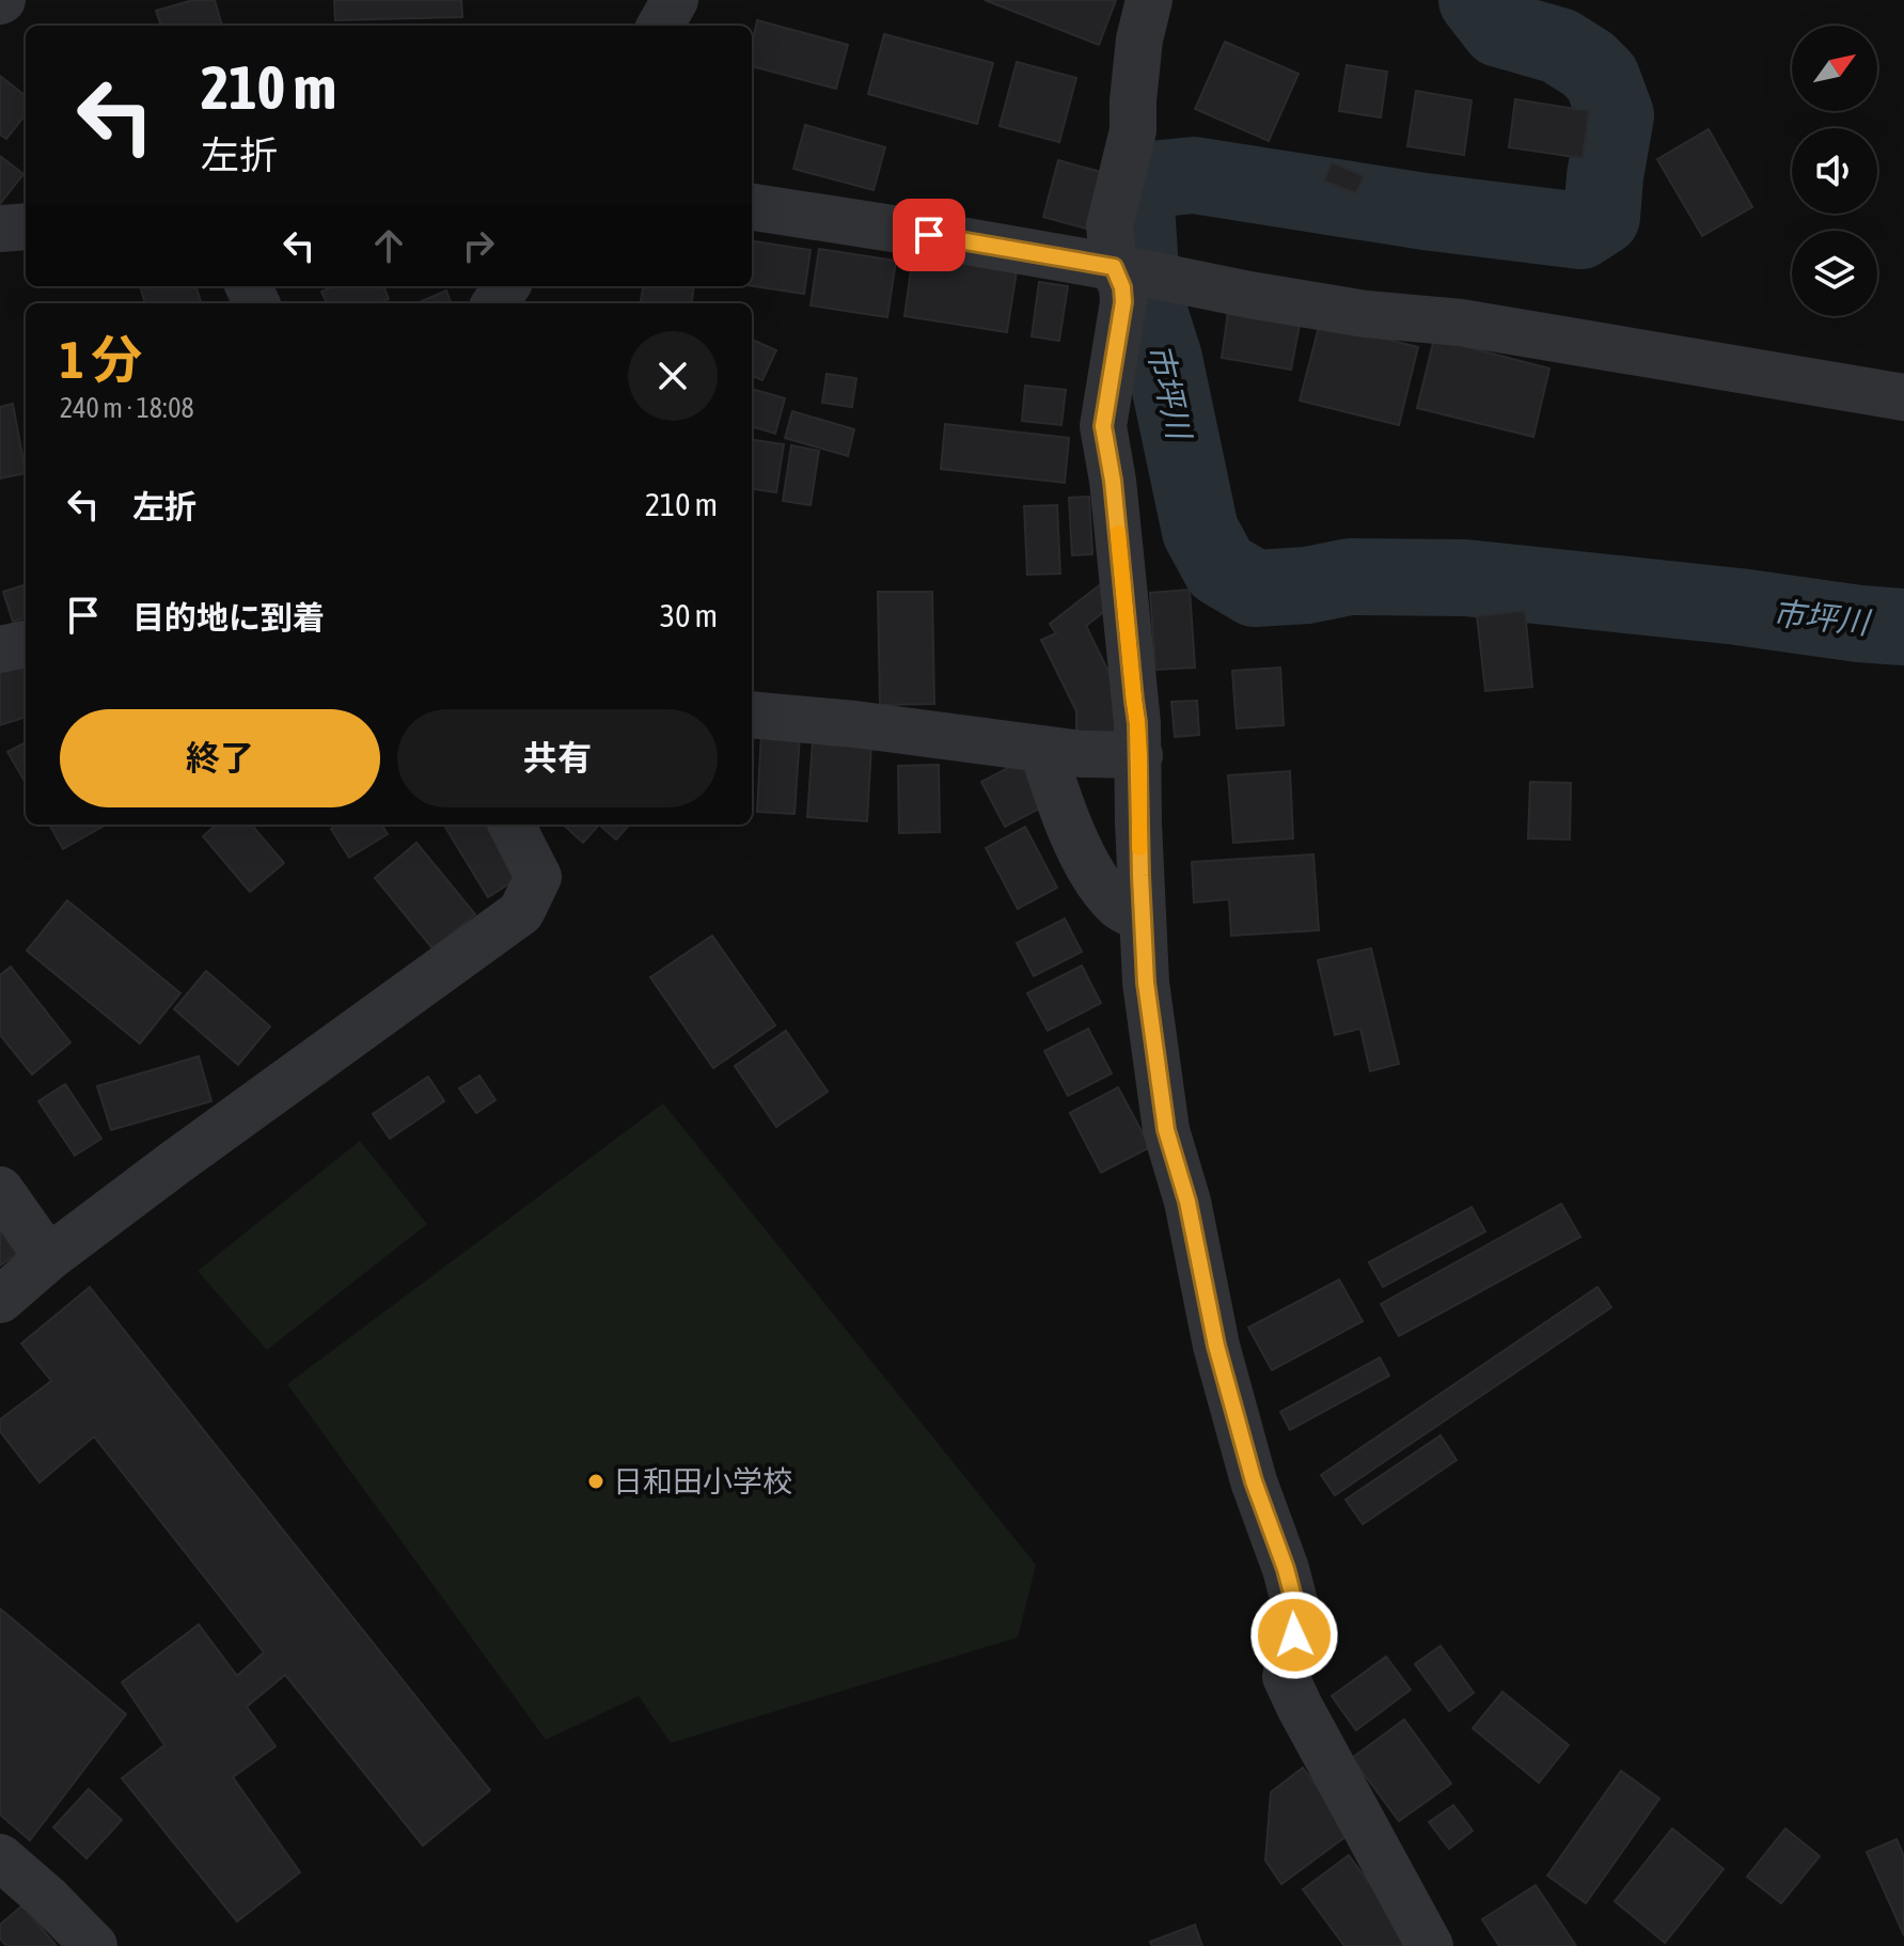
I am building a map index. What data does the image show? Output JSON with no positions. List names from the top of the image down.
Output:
{
  "water": ["市坪川"],
  "places": ["日和田小学校"],
  "north": "top right",
  "page": {
    "turn": ["210 m", "左折"],
    "heading": ["1 分", "240 m · 18:08"],
    "list": [
      {
        "name": "左折",
        "value": "210 m"
      },
      {
        "name": "目的地に到着",
        "value": "30 m"
      }
    ],
    "buttons": ["終了", "共有"]
  }
}
